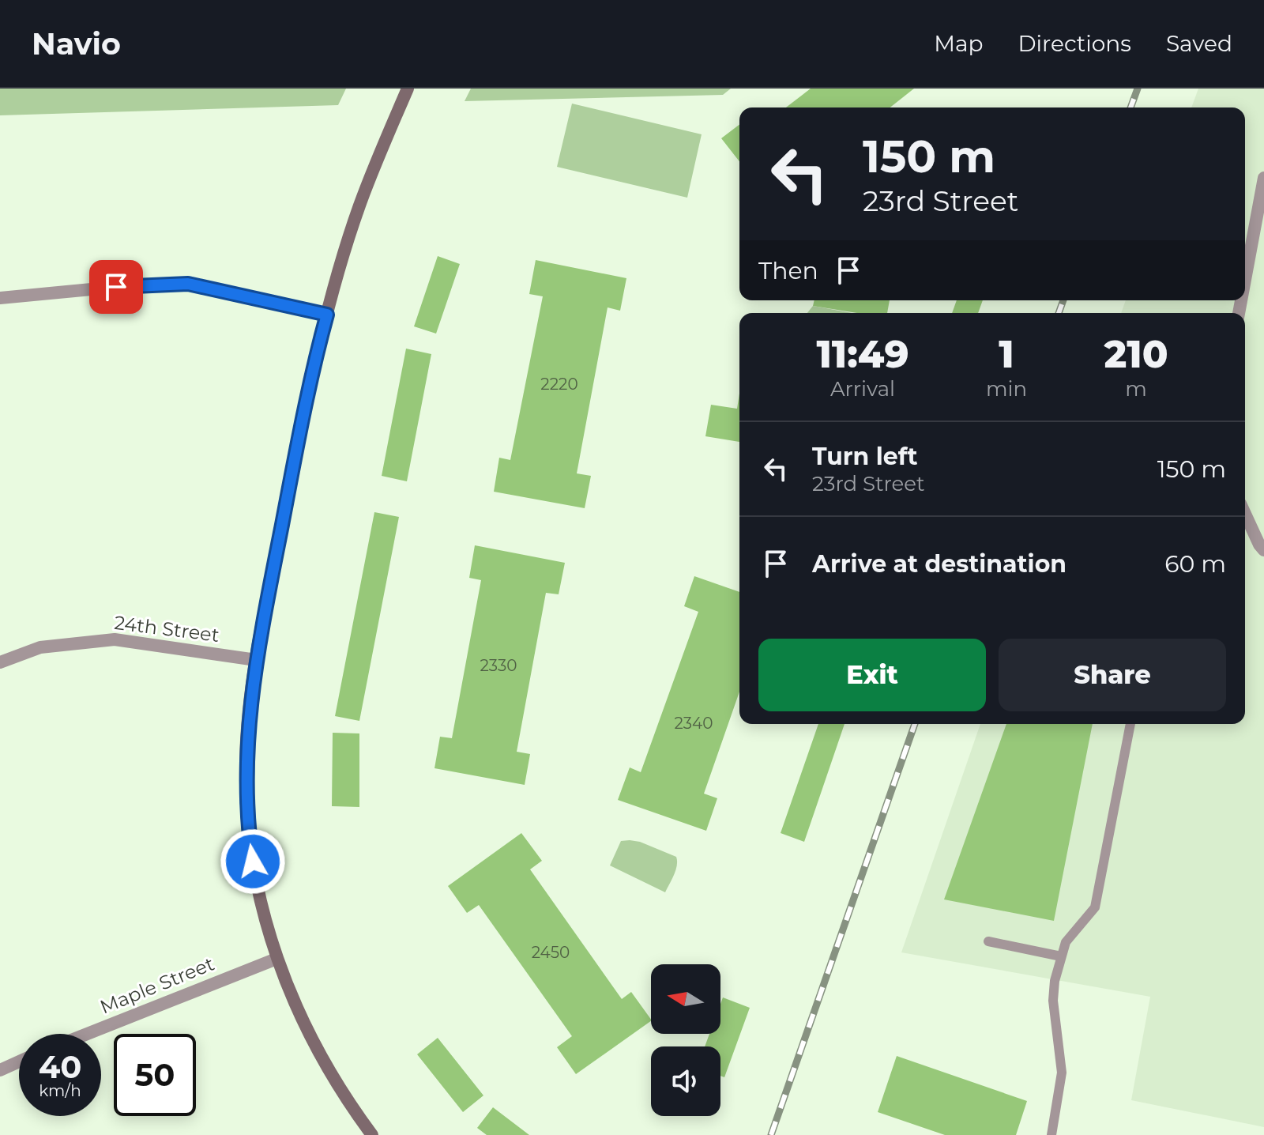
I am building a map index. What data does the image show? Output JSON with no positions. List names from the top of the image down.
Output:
{
  "streets": {
    "street": ["24th Street", "Maple Street"]
  },
  "house_numbers": [
    "2220",
    "2330",
    "2340",
    "2450"
  ],
  "north": "left",
  "page": {
    "header": "Navio",
    "nav": ["Map", "Directions", "Saved"],
    "turn": ["150 m", "23rd Street"],
    "then": "Then",
    "eta": [
      "11:49",
      "Arrival",
      "1",
      "min",
      "210",
      "m"
    ],
    "list": [
      {
        "name": "Turn left",
        "note": "23rd Street",
        "value": "150 m"
      },
      {
        "name": "Arrive at destination",
        "value": "60 m"
      }
    ],
    "buttons": ["Exit", "Share"],
    "speed": "40 km/h",
    "limit": "50"
  }
}
